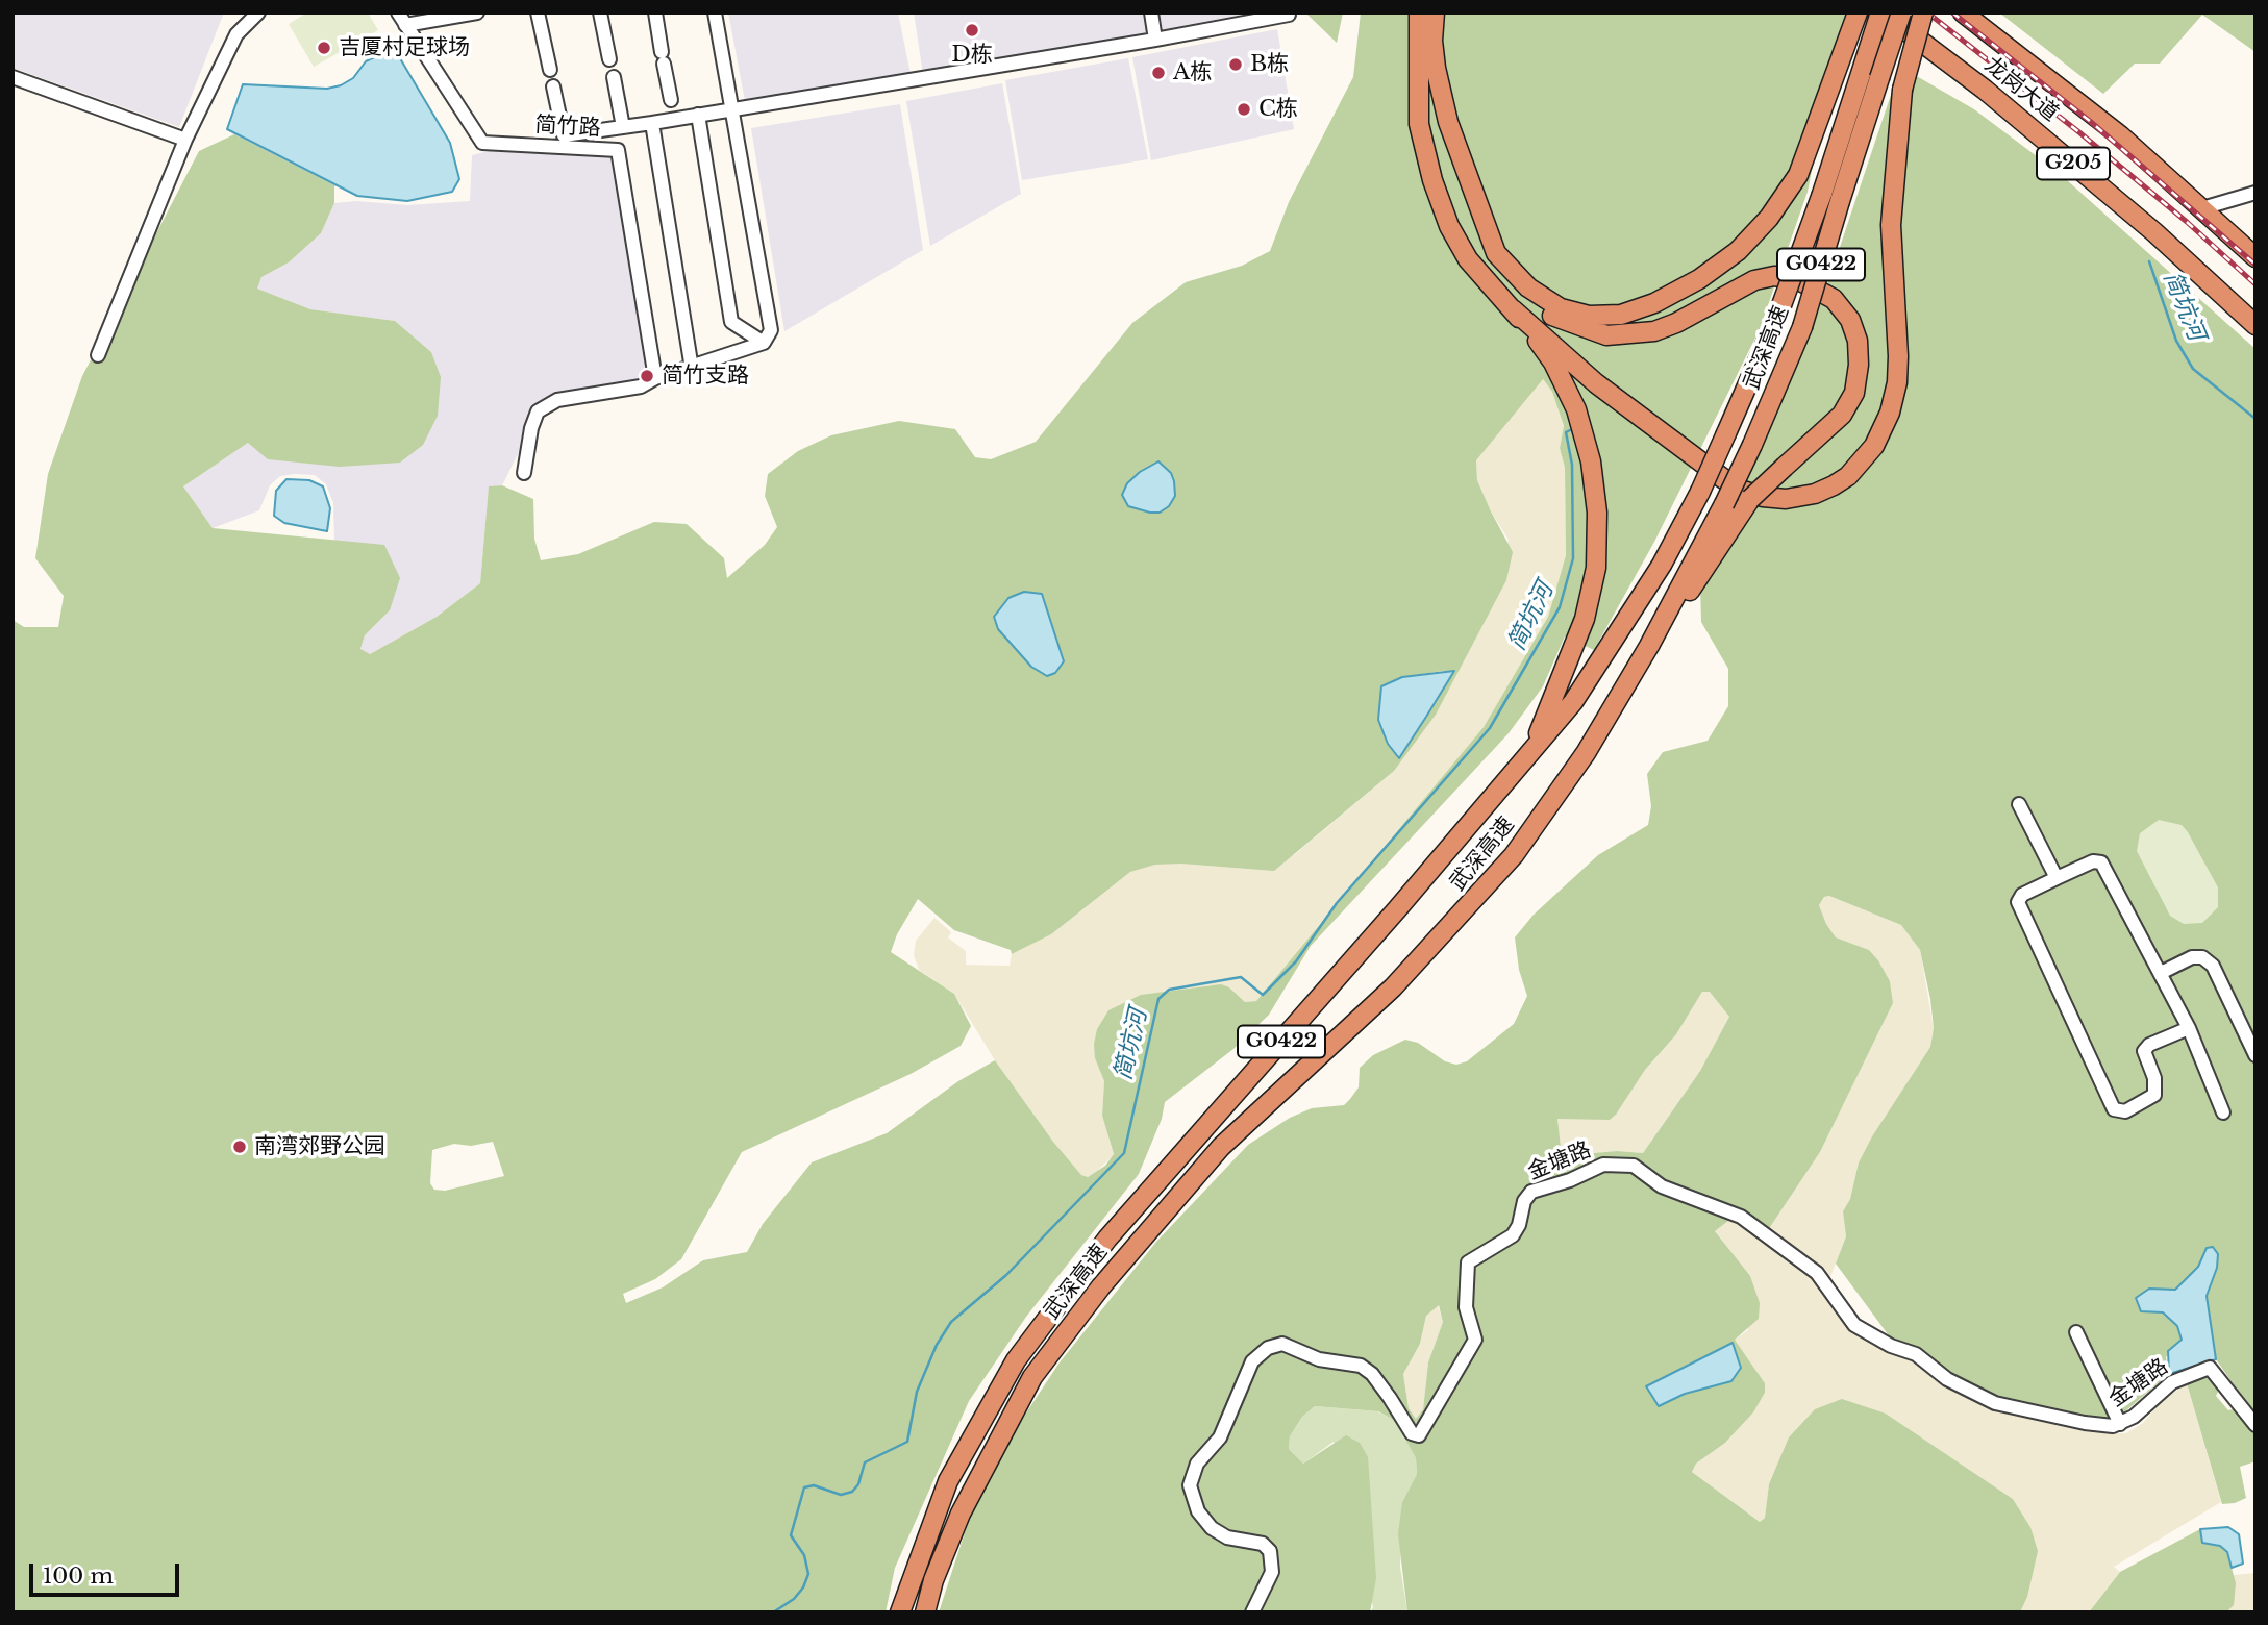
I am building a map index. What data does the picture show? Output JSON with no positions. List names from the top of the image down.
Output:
{
  "streets": {
    "highway": [
      "龙岗大道",
      "G205",
      "G0422",
      "武深高速"
    ],
    "street": ["简竹路", "金塘路"]
  },
  "crossings": [
    ["龙岗大道", "武深高速"]
  ],
  "water": ["简坑河"],
  "places": [
    "D栋",
    "吉厦村足球场",
    "B栋",
    "A栋",
    "C栋",
    "简竹支路",
    "南湾郊野公园"
  ],
  "scale_bar": "100 m"
}
